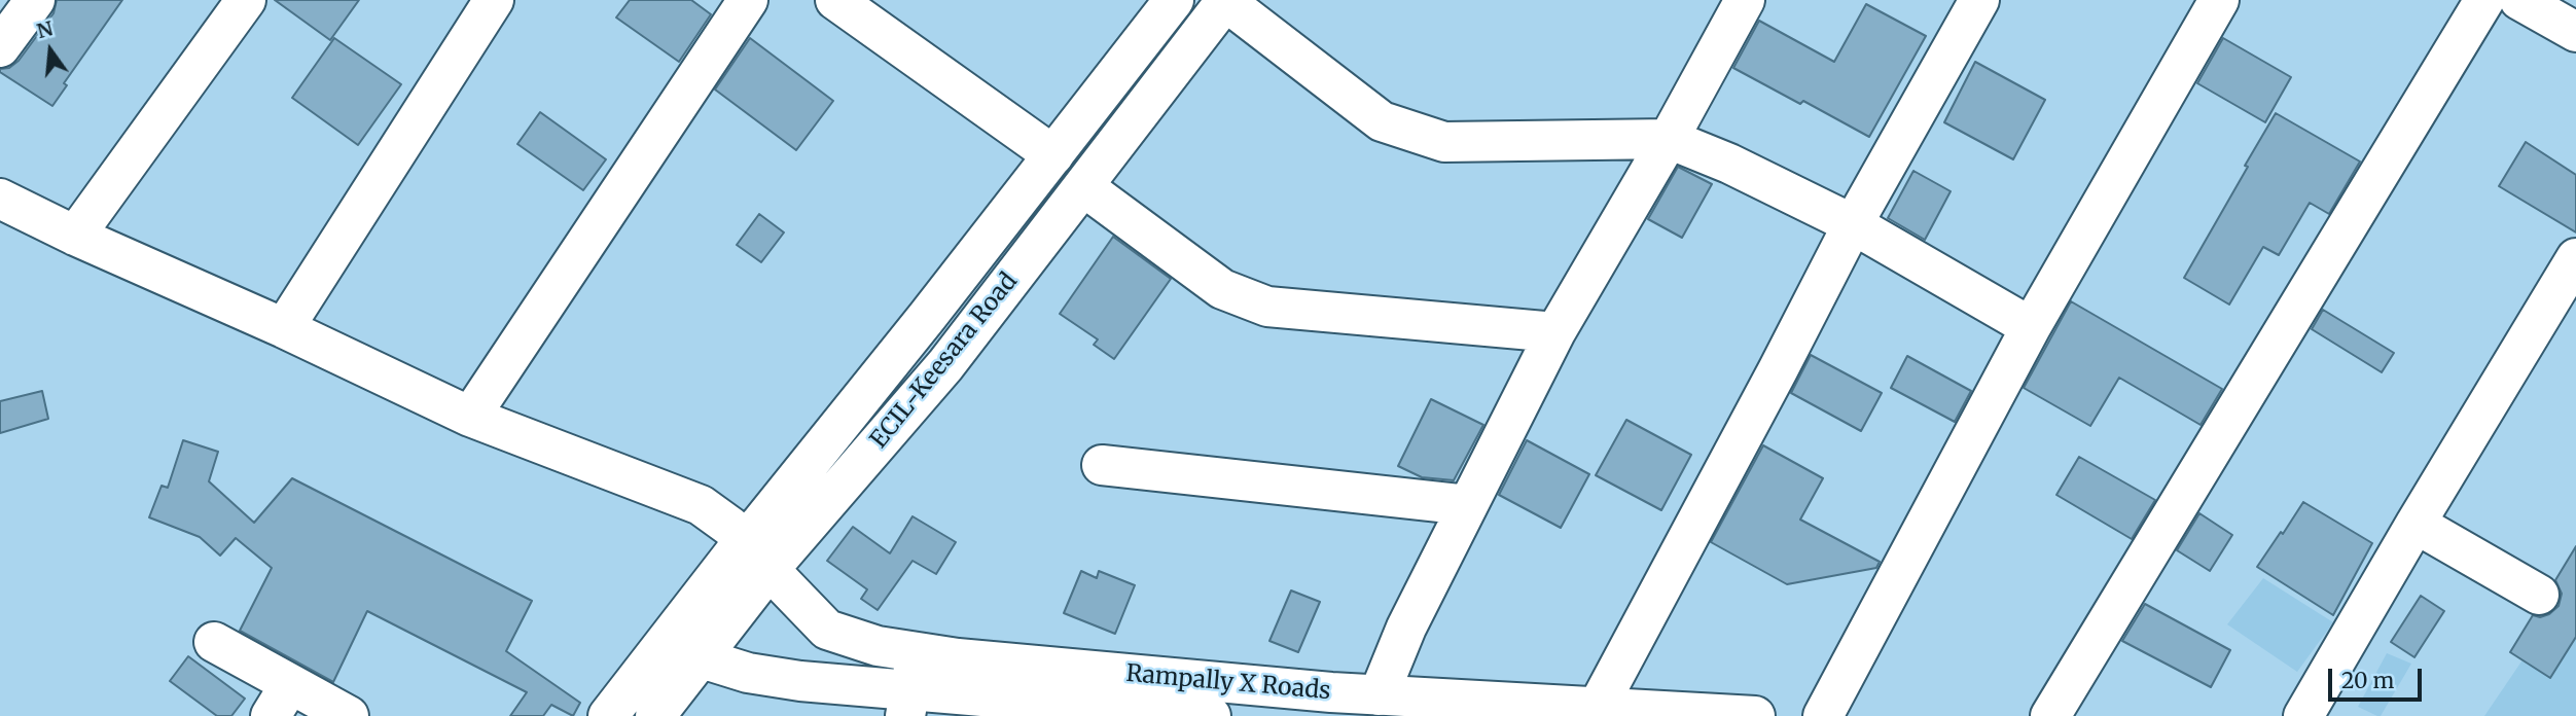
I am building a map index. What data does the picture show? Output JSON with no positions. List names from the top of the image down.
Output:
{
  "streets": {
    "street": ["ECIL-Keesara Road", "Rampally X Roads"]
  },
  "crossings": [
    ["ECIL-Keesara Road", "Rampally X Roads"]
  ],
  "scale_bar": "20 m",
  "north": "top"
}
